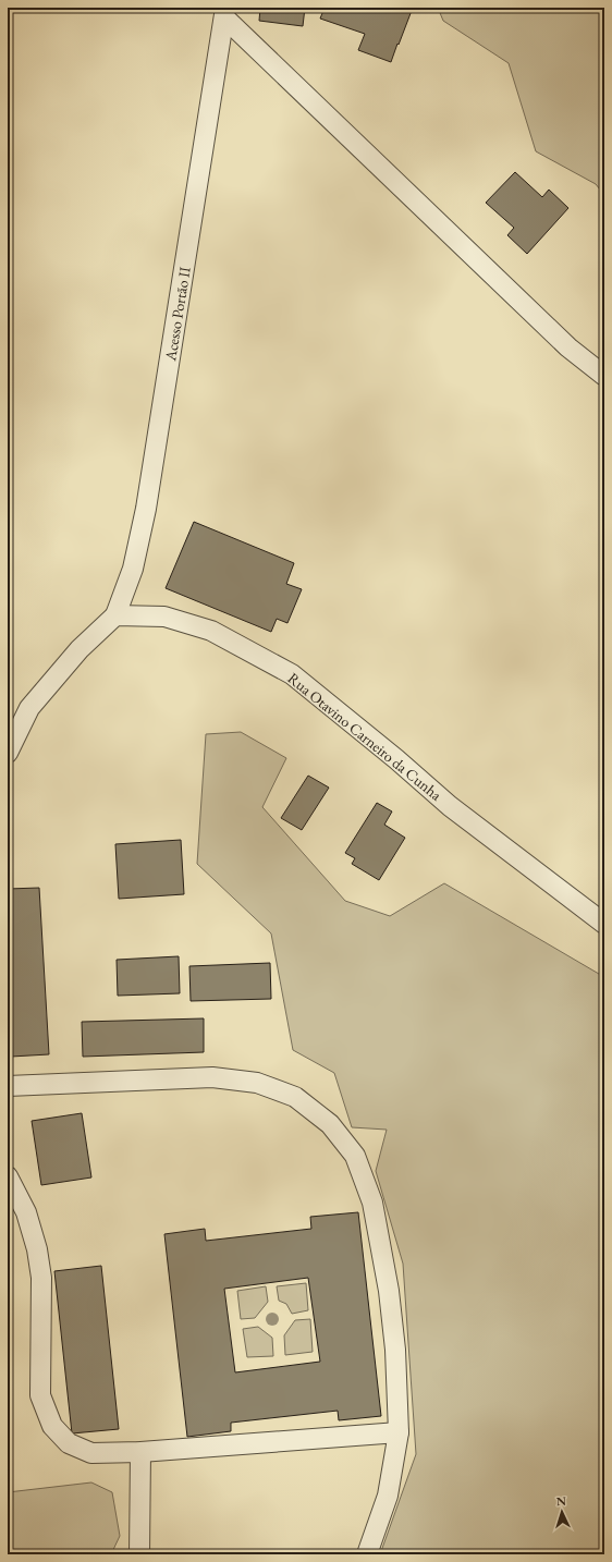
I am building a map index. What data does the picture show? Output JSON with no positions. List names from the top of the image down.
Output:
{
  "streets": {
    "street": ["Acesso Portão II", "Rua Otavino Carneiro da Cunha"]
  },
  "crossings": [
    ["Acesso Portão II", "Rua Otavino Carneiro da Cunha"]
  ],
  "north": "top"
}
